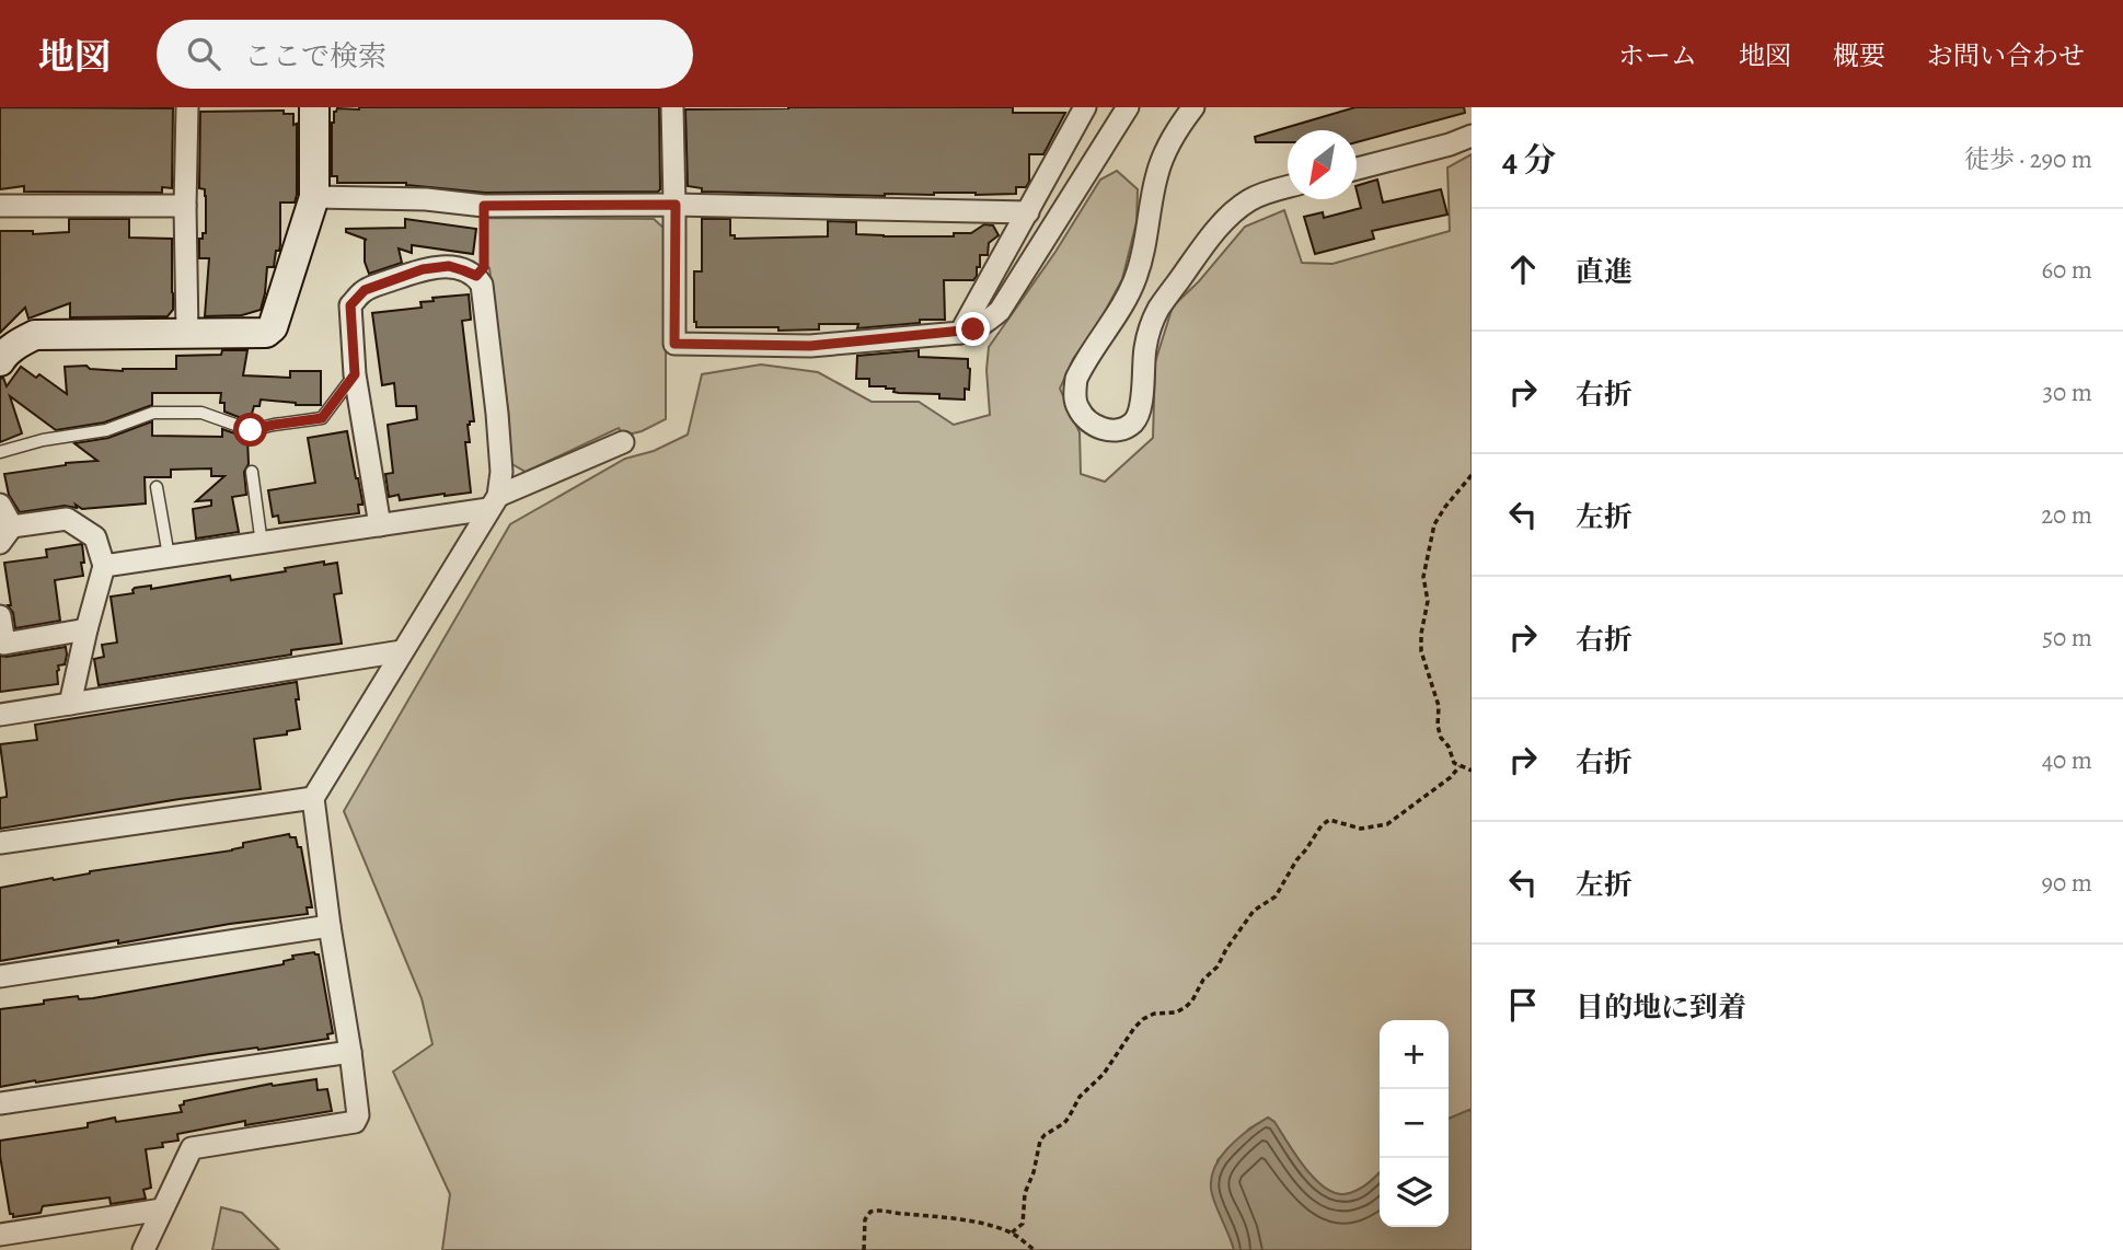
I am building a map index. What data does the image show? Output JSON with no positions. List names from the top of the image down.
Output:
{
  "north": "bottom left",
  "page": {
    "header": "地図",
    "search": "ここで検索",
    "nav": [
      "ホーム",
      "地図",
      "概要",
      "お問い合わせ"
    ],
    "heading": ["4 分", "徒歩 · 290 m"],
    "list": [
      ["直進", "60 m"],
      ["右折", "30 m"],
      ["左折", "20 m"],
      ["右折", "50 m"],
      ["右折", "40 m"],
      ["左折", "90 m"],
      "目的地に到着"
    ],
    "map_buttons": ["+", "−"]
  }
}
